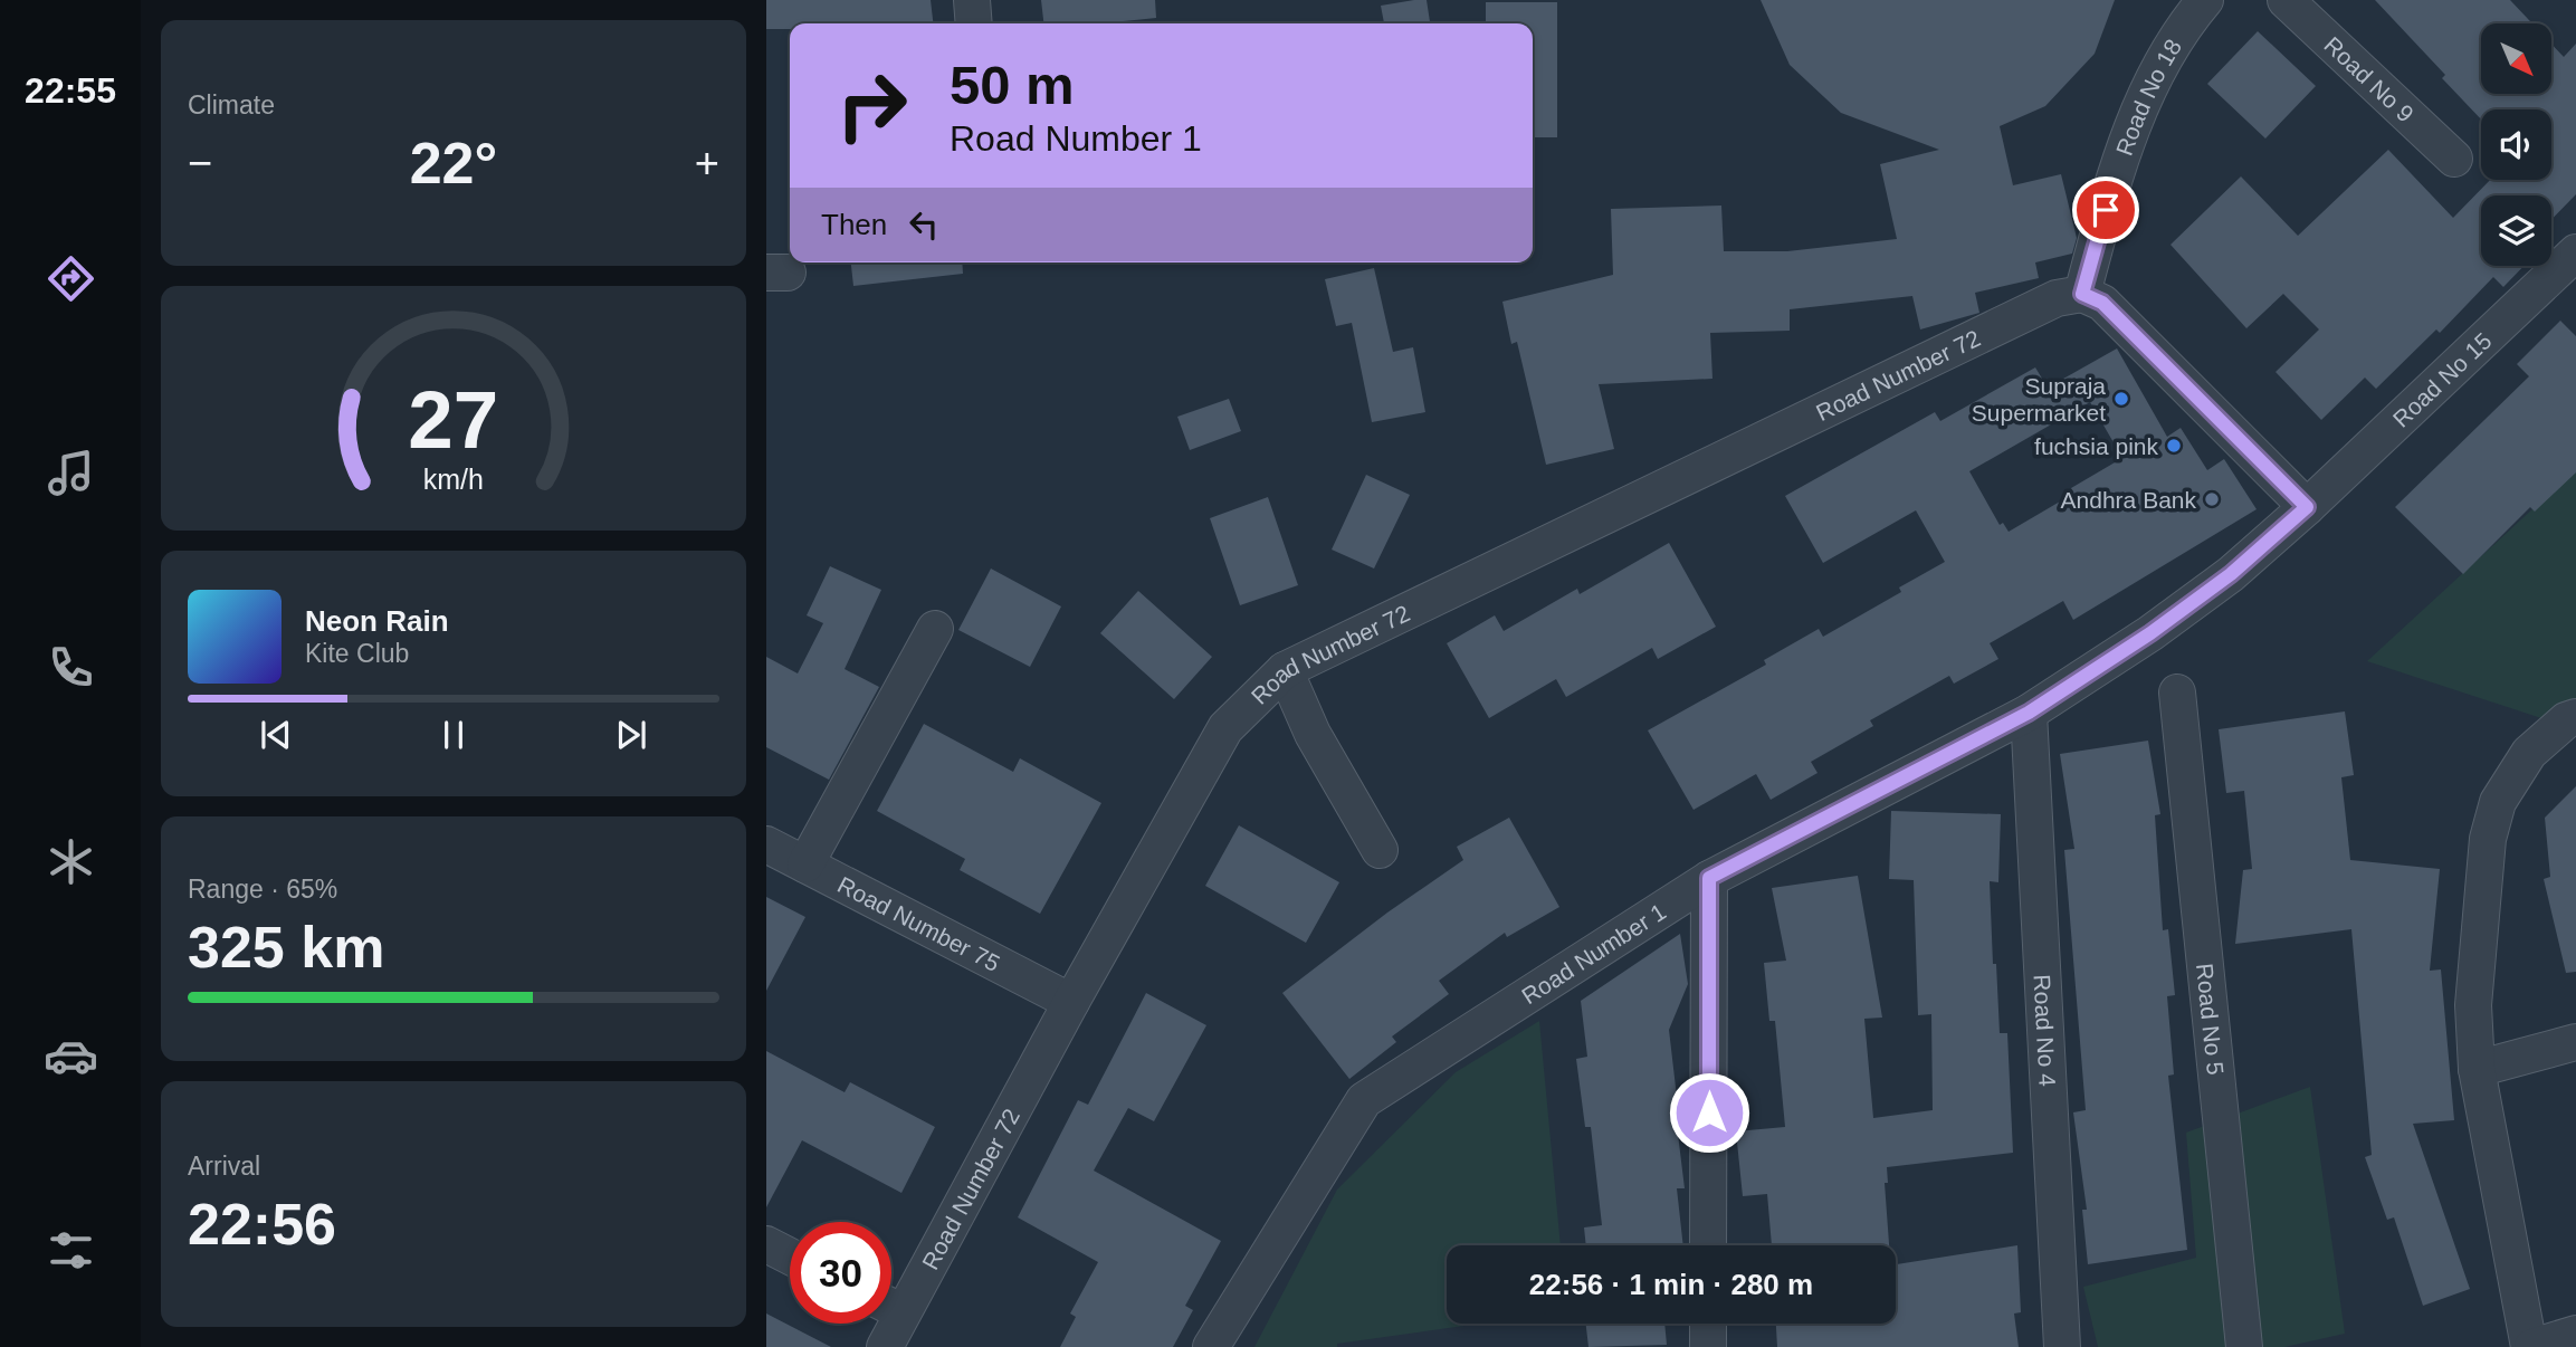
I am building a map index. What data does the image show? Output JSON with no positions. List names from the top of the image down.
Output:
{
  "streets": {
    "street": [
      "Road No 9",
      "Road No 18",
      "Road Number 72",
      "Road No 15",
      "Road Number 75",
      "Road Number 1",
      "Road No 5",
      "Road No 4"
    ]
  },
  "crossings": [
    ["Road No 18", "Road Number 72"],
    ["Road Number 72", "Road Number 75"],
    ["Road No 15", "Road Number 1"],
    ["Road Number 1", "Road No 4"]
  ],
  "places": ["Supraja Supermarket", "fuchsia pink", "Andhra Bank"],
  "north": "bottom right",
  "page": {
    "tabs": "22:55",
    "tile": [
      "Climate",
      ["Range · 65%", "325 km"],
      ["Arrival", "22:56"]
    ],
    "turn": ["50 m", "Road Number 1"],
    "heat": ["−", "22°", "+"],
    "then": "Then",
    "song": ["Neon Rain", "Kite Club"],
    "limit": "30",
    "trip": "22:56 · 1 min · 280 m",
    "gauge": ["27", "km/h"]
  }
}
